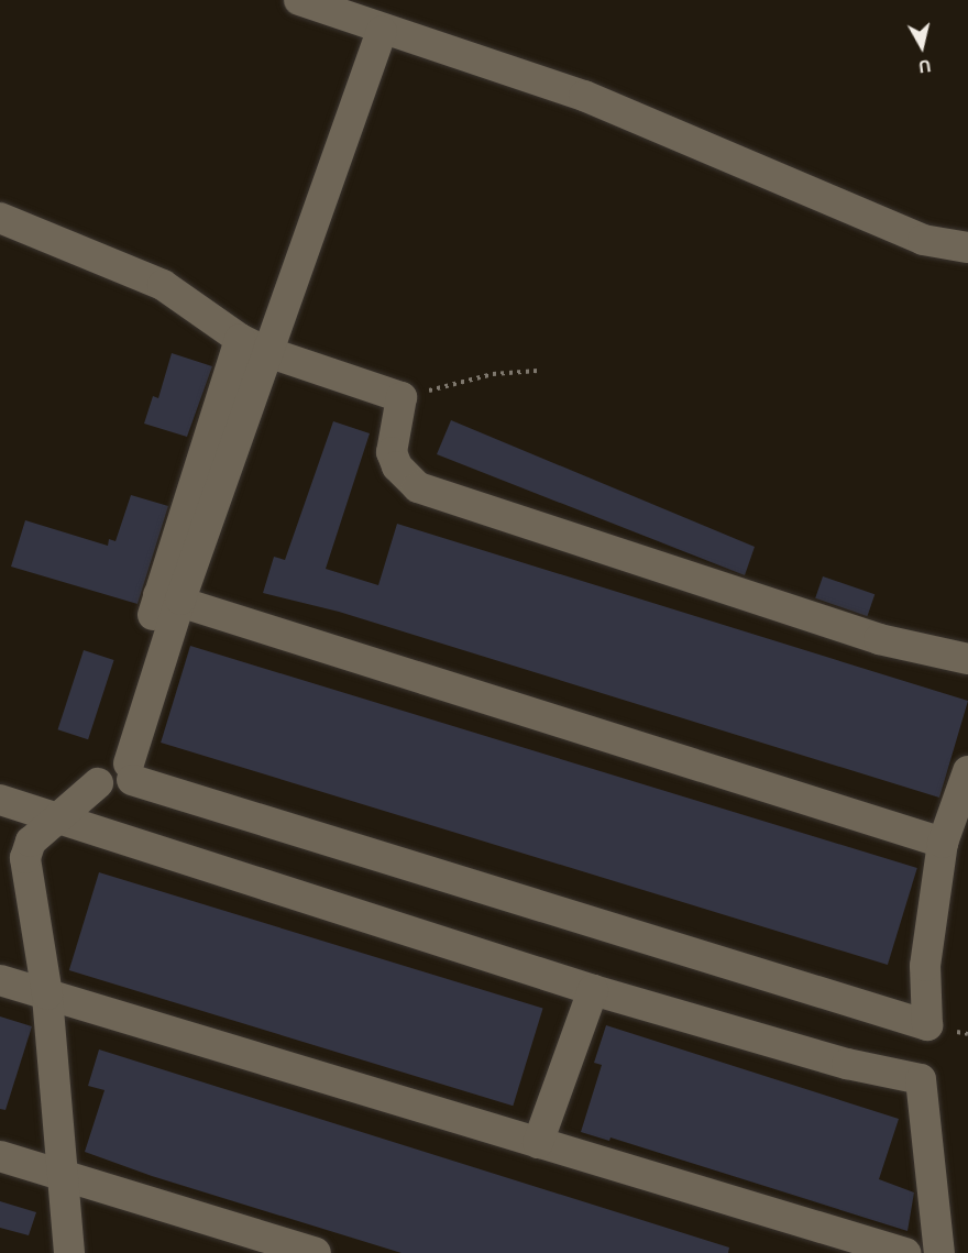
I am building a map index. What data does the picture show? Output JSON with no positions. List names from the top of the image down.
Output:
{
  "north": "bottom"
}
